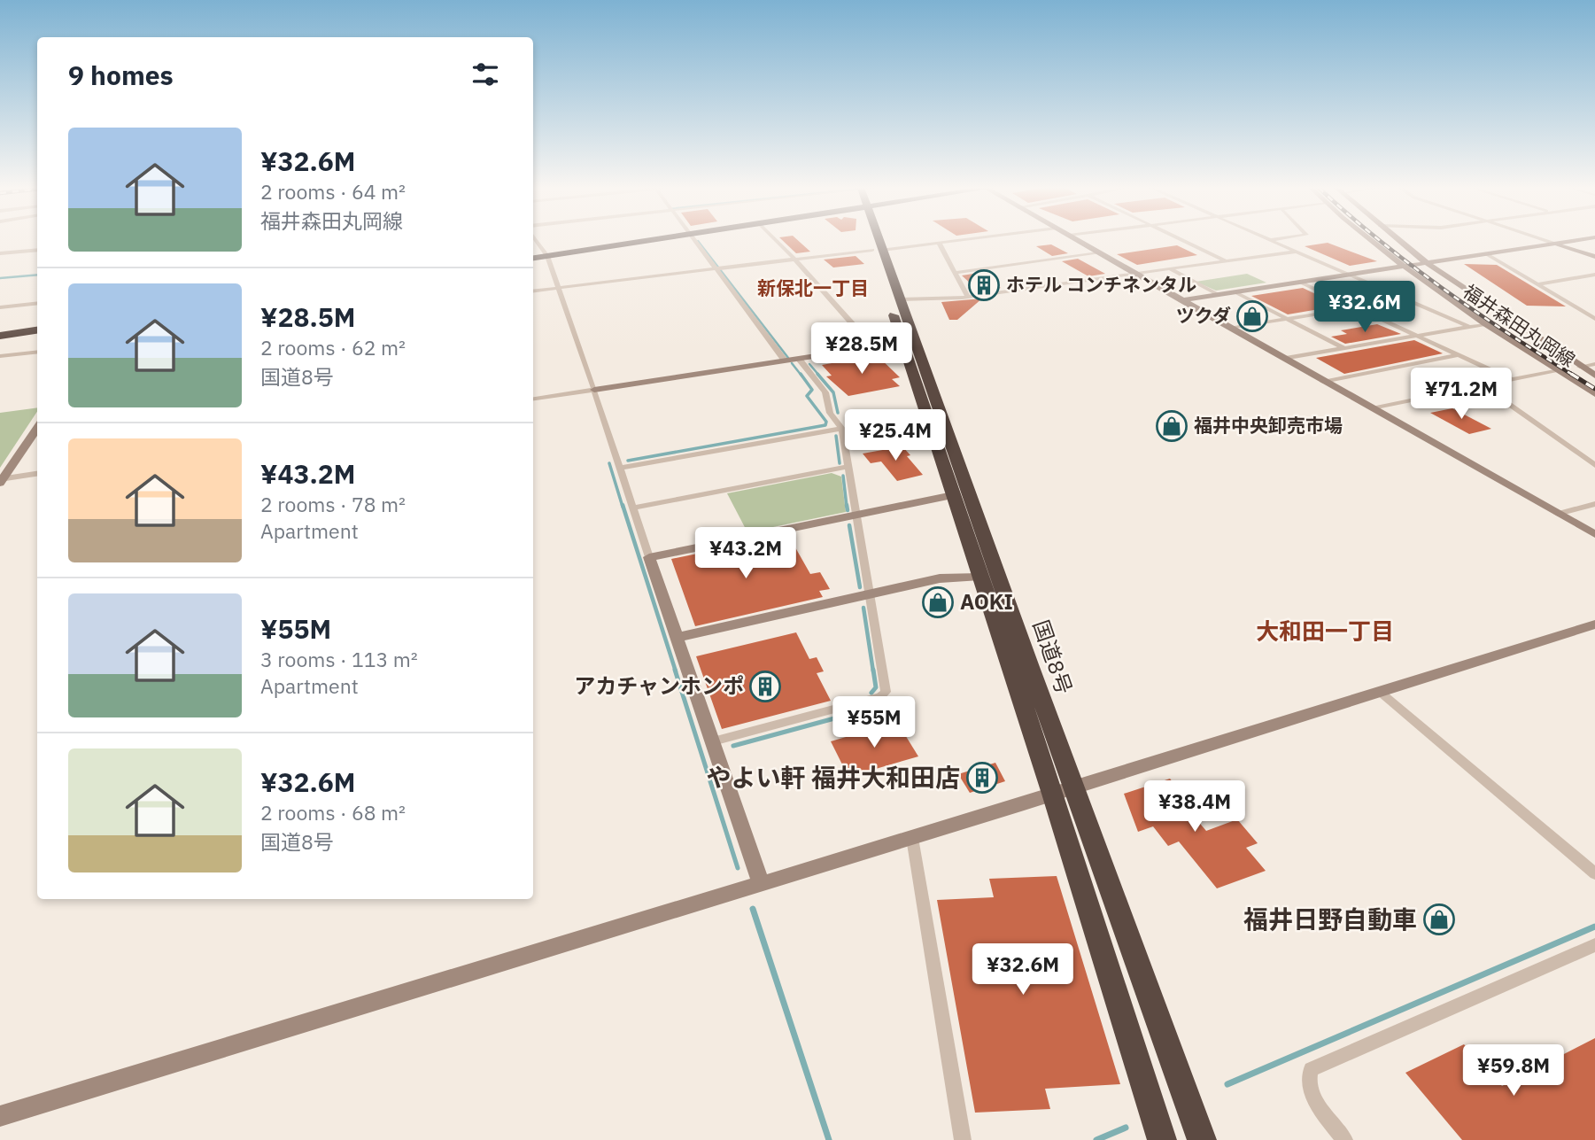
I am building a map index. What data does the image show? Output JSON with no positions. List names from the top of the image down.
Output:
{
  "streets": {
    "highway": ["国道8号"],
    "street": ["福井森田丸岡線"]
  },
  "districts": ["新保北一丁目", "大和田一丁目"],
  "places": {
    "building": ["ホテル コンチネンタル", "アカチャンホンポ", "やよい軒 福井大和田店"],
    "shop": [
      "ツクダ",
      "福井中央卸売市場",
      "AOKI",
      "福井日野自動車"
    ]
  },
  "page": {
    "heading": "9 homes",
    "list": [
      {
        "name": "¥32.6M",
        "note": "2 rooms · 64 m² · 福井森田丸岡線"
      },
      {
        "name": "¥28.5M",
        "note": "2 rooms · 62 m² · 国道8号"
      },
      {
        "name": "¥43.2M",
        "note": "2 rooms · 78 m² · Apartment"
      },
      {
        "name": "¥55M",
        "note": "3 rooms · 113 m² · Apartment"
      },
      {
        "name": "¥32.6M",
        "note": "2 rooms · 68 m² · 国道8号"
      }
    ],
    "price": [
      "¥32.6M",
      "¥28.5M",
      "¥71.2M",
      "¥25.4M",
      "¥43.2M",
      "¥55M",
      "¥38.4M",
      "¥32.6M",
      "¥59.8M"
    ]
  }
}
